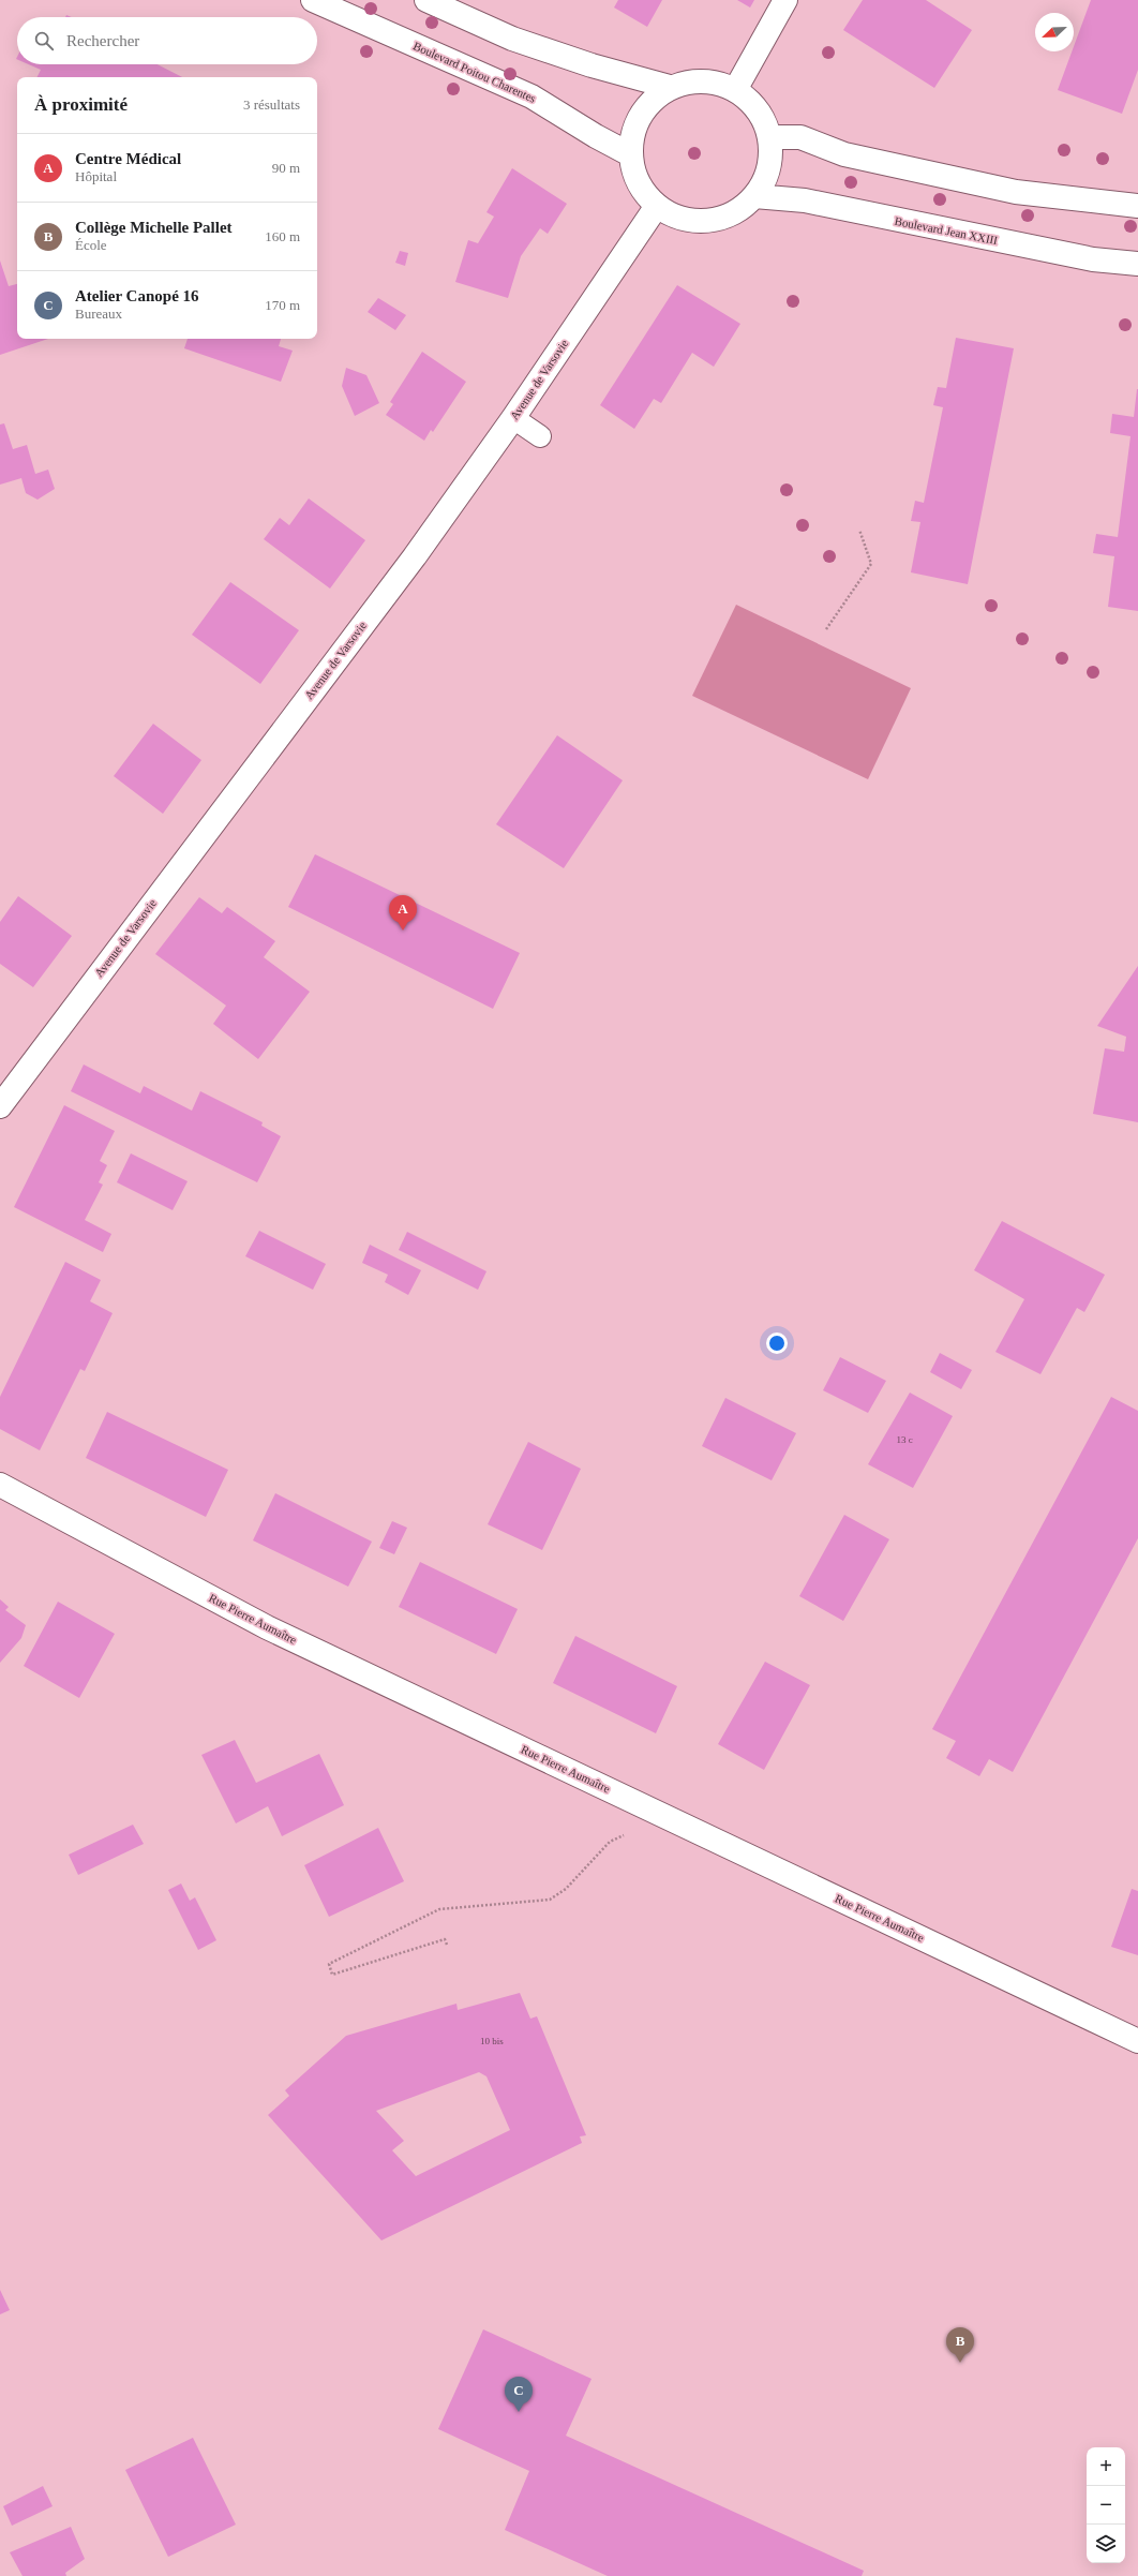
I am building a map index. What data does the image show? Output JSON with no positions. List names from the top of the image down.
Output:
{
  "streets": {
    "street": [
      "Boulevard Poitou Charentes",
      "Boulevard Jean XXIII",
      "Avenue de Varsovie",
      "Rue Pierre Aumaître"
    ]
  },
  "crossings": [
    ["Boulevard Poitou Charentes", "Boulevard Jean XXIII"],
    ["Boulevard Poitou Charentes", "Avenue de Varsovie"],
    ["Boulevard Jean XXIII", "Avenue de Varsovie"]
  ],
  "house_numbers": ["13 c", "10 bis"],
  "north": "bottom left",
  "page": {
    "search": "Rechercher",
    "heading": ["À proximité", "3 résultats"],
    "list": [
      {
        "mark": "A",
        "name": "Centre Médical",
        "note": "Hôpital",
        "value": "90 m"
      },
      {
        "mark": "B",
        "name": "Collège Michelle Pallet",
        "note": "École",
        "value": "160 m"
      },
      {
        "mark": "C",
        "name": "Atelier Canopé 16",
        "note": "Bureaux",
        "value": "170 m"
      }
    ],
    "pins": ["A", "B", "C"],
    "map_buttons": ["+", "−"]
  }
}
